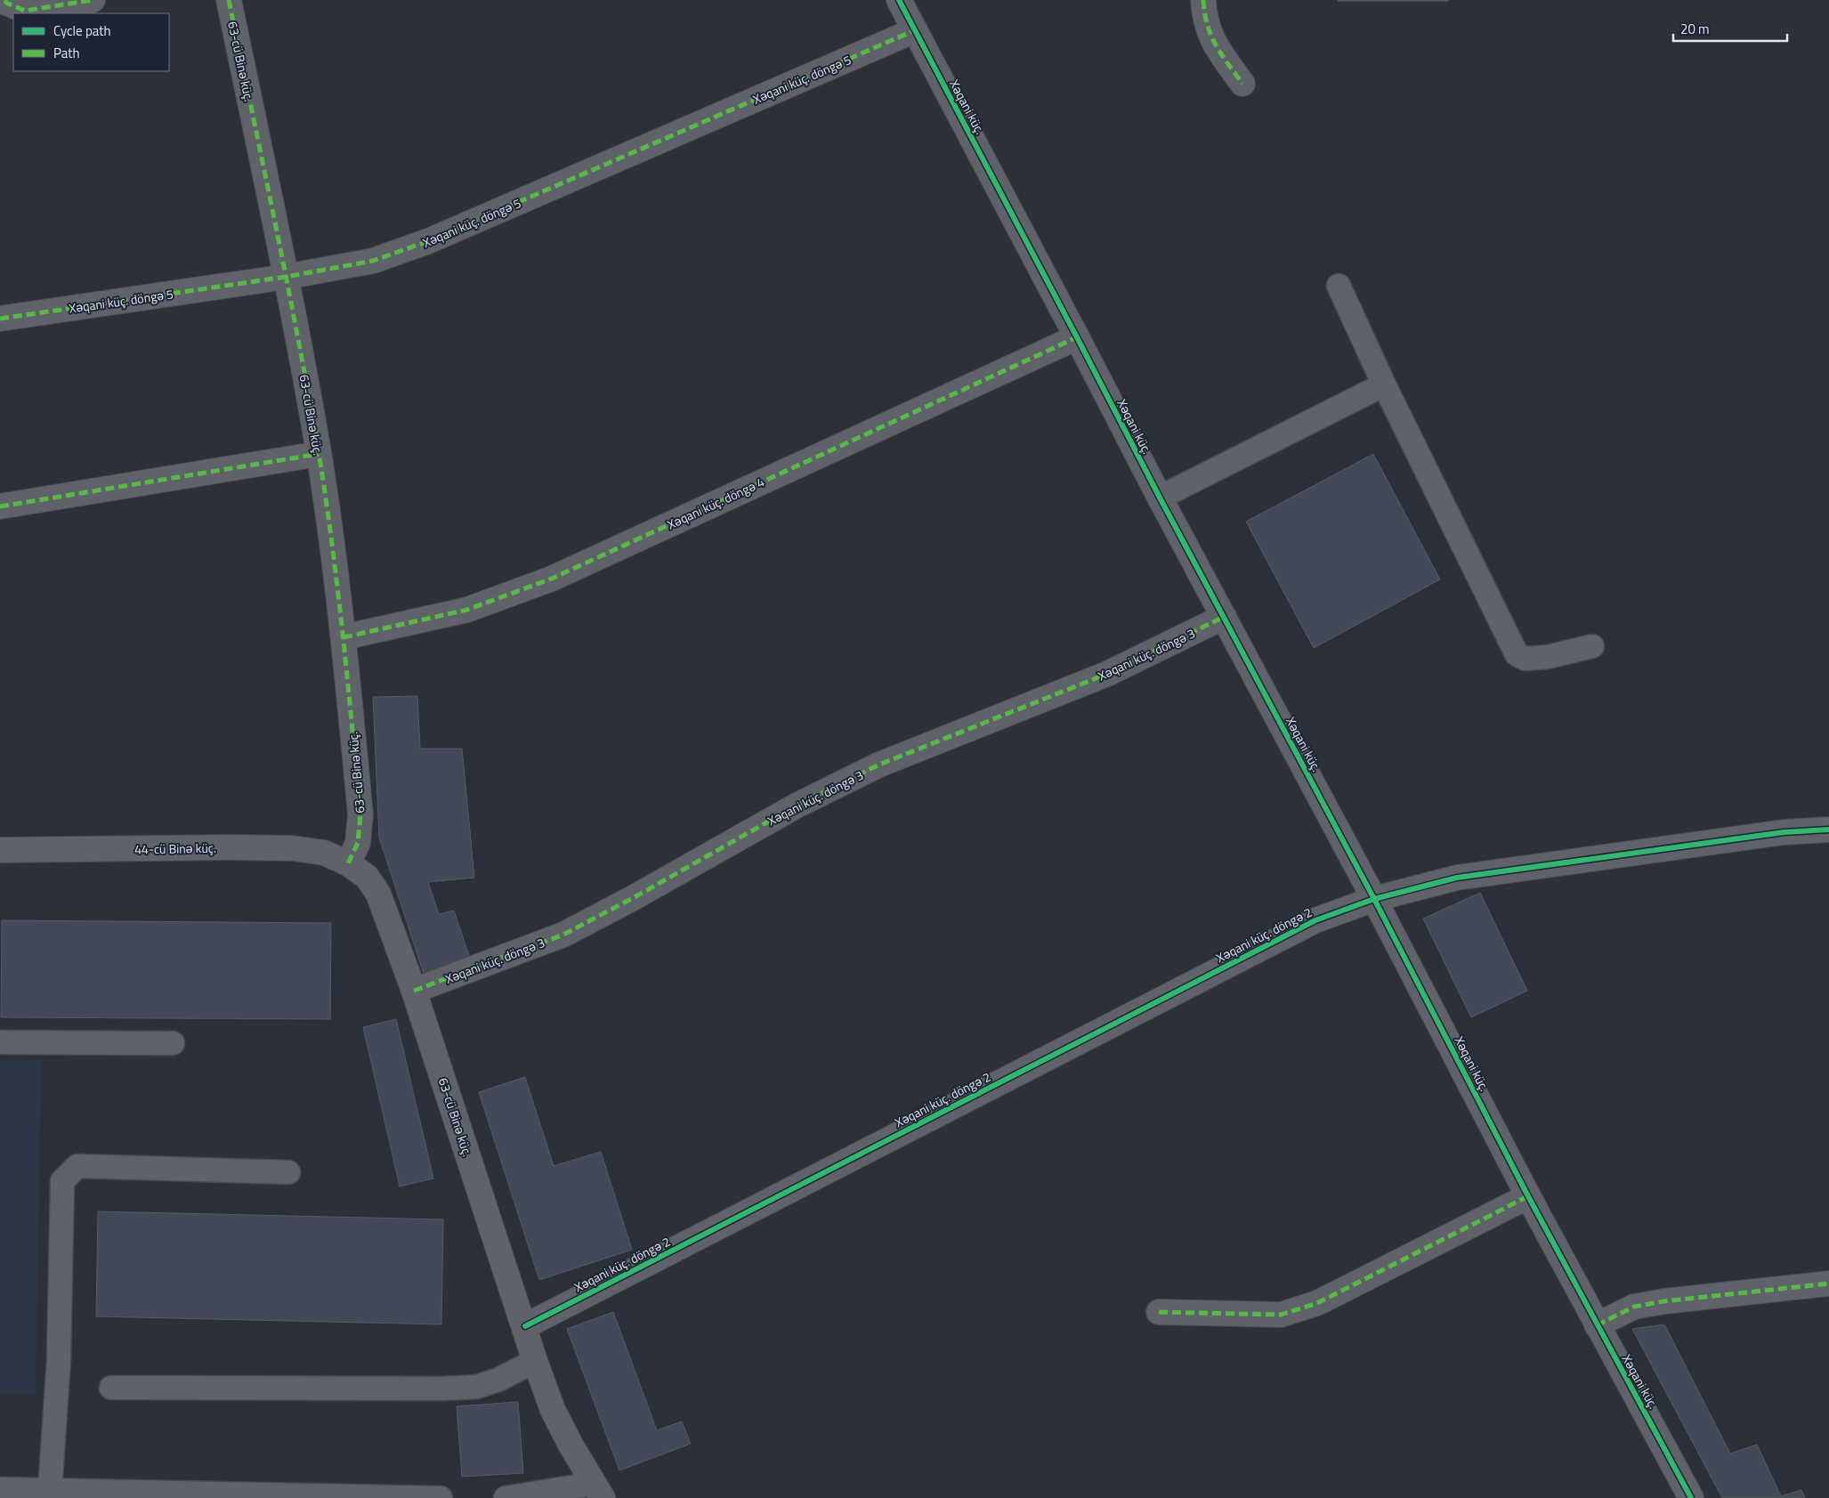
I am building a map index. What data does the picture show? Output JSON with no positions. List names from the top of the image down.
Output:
{
  "streets": {
    "street": [
      "63-cü Binə küç.",
      "Xəqani küç. döngə 5",
      "Xəqani küç.",
      "Xəqani küç. döngə 4",
      "Xəqani küç. döngə 3",
      "44-cü Binə küç.",
      "Xəqani küç. döngə 2"
    ]
  },
  "crossings": [
    ["63-cü Binə küç.", "Xəqani küç. döngə 5"],
    ["63-cü Binə küç.", "Xəqani küç. döngə 4"],
    ["63-cü Binə küç.", "Xəqani küç. döngə 3"],
    ["63-cü Binə küç.", "44-cü Binə küç."],
    ["63-cü Binə küç.", "Xəqani küç. döngə 2"],
    ["Xəqani küç. döngə 5", "Xəqani küç."],
    ["Xəqani küç.", "Xəqani küç. döngə 4"],
    ["Xəqani küç.", "Xəqani küç. döngə 3"],
    ["Xəqani küç.", "Xəqani küç. döngə 2"]
  ],
  "legend": ["Cycle path", "Path"],
  "scale_bar": "20 m"
}
